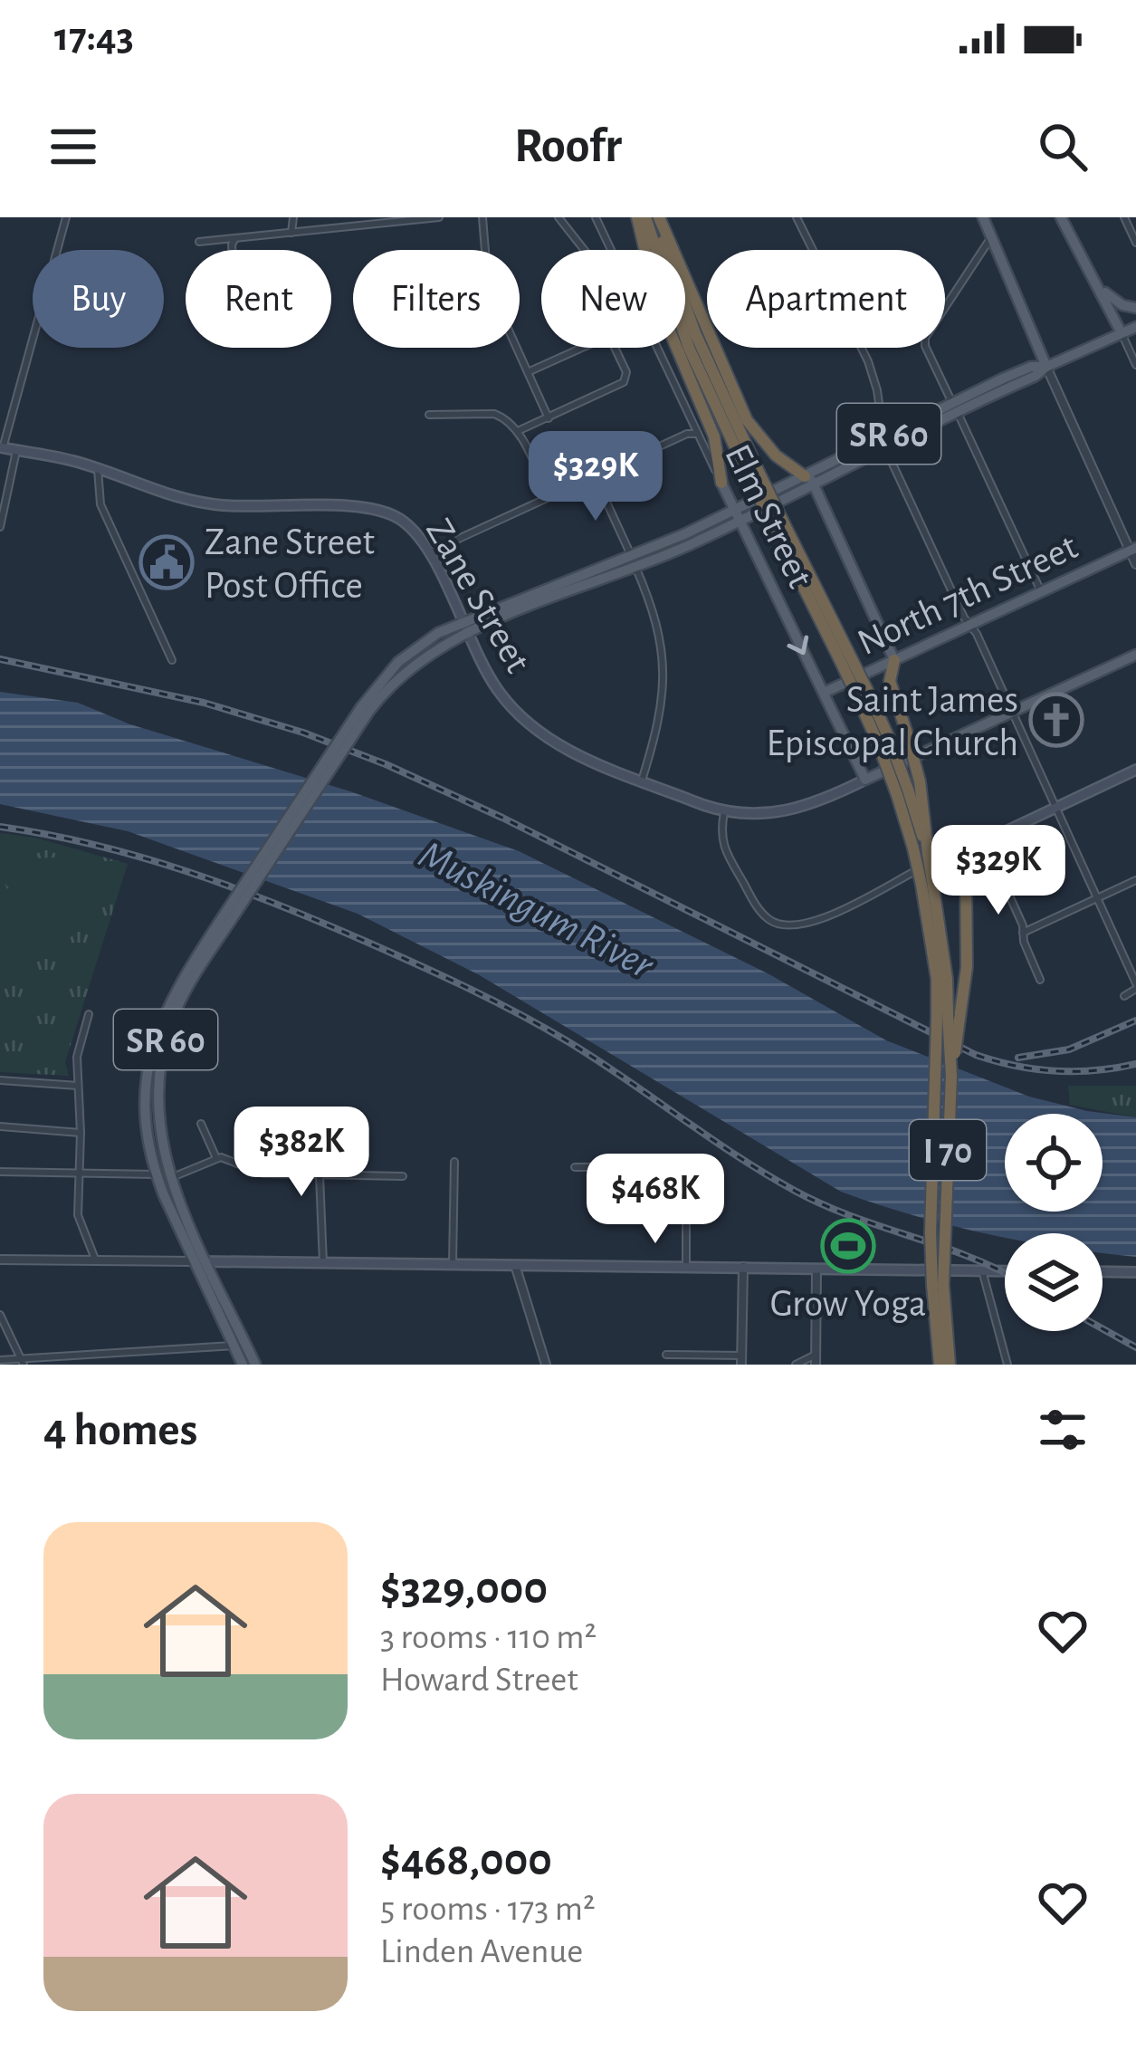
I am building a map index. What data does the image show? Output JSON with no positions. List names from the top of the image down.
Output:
{
  "streets": {
    "highway": ["I 70"],
    "main road": [
      "SR 60",
      "Elm Street",
      "North 7th Street",
      "Zane Street"
    ]
  },
  "crossings": [
    ["SR 60", "Elm Street"],
    ["SR 60", "Zane Street"],
    ["Elm Street", "North 7th Street"]
  ],
  "one_way": ["Elm Street"],
  "water": ["Muskingum River"],
  "places": {
    "public building": ["Zane Street Post Office"],
    "church": ["Saint James Episcopal Church"],
    "sports": ["Grow Yoga"]
  },
  "page": {
    "status": "17:43",
    "header": "Roofr",
    "chip": [
      "Buy",
      "Rent",
      "Filters",
      "New",
      "Apartment"
    ],
    "price": [
      "$329K",
      "$329K",
      "$382K",
      "$468K"
    ],
    "heading": "4 homes",
    "list": [
      {
        "name": "$329,000",
        "note": "3 rooms · 110 m² · Howard Street"
      },
      {
        "name": "$468,000",
        "note": "5 rooms · 173 m² · Linden Avenue"
      }
    ]
  }
}
